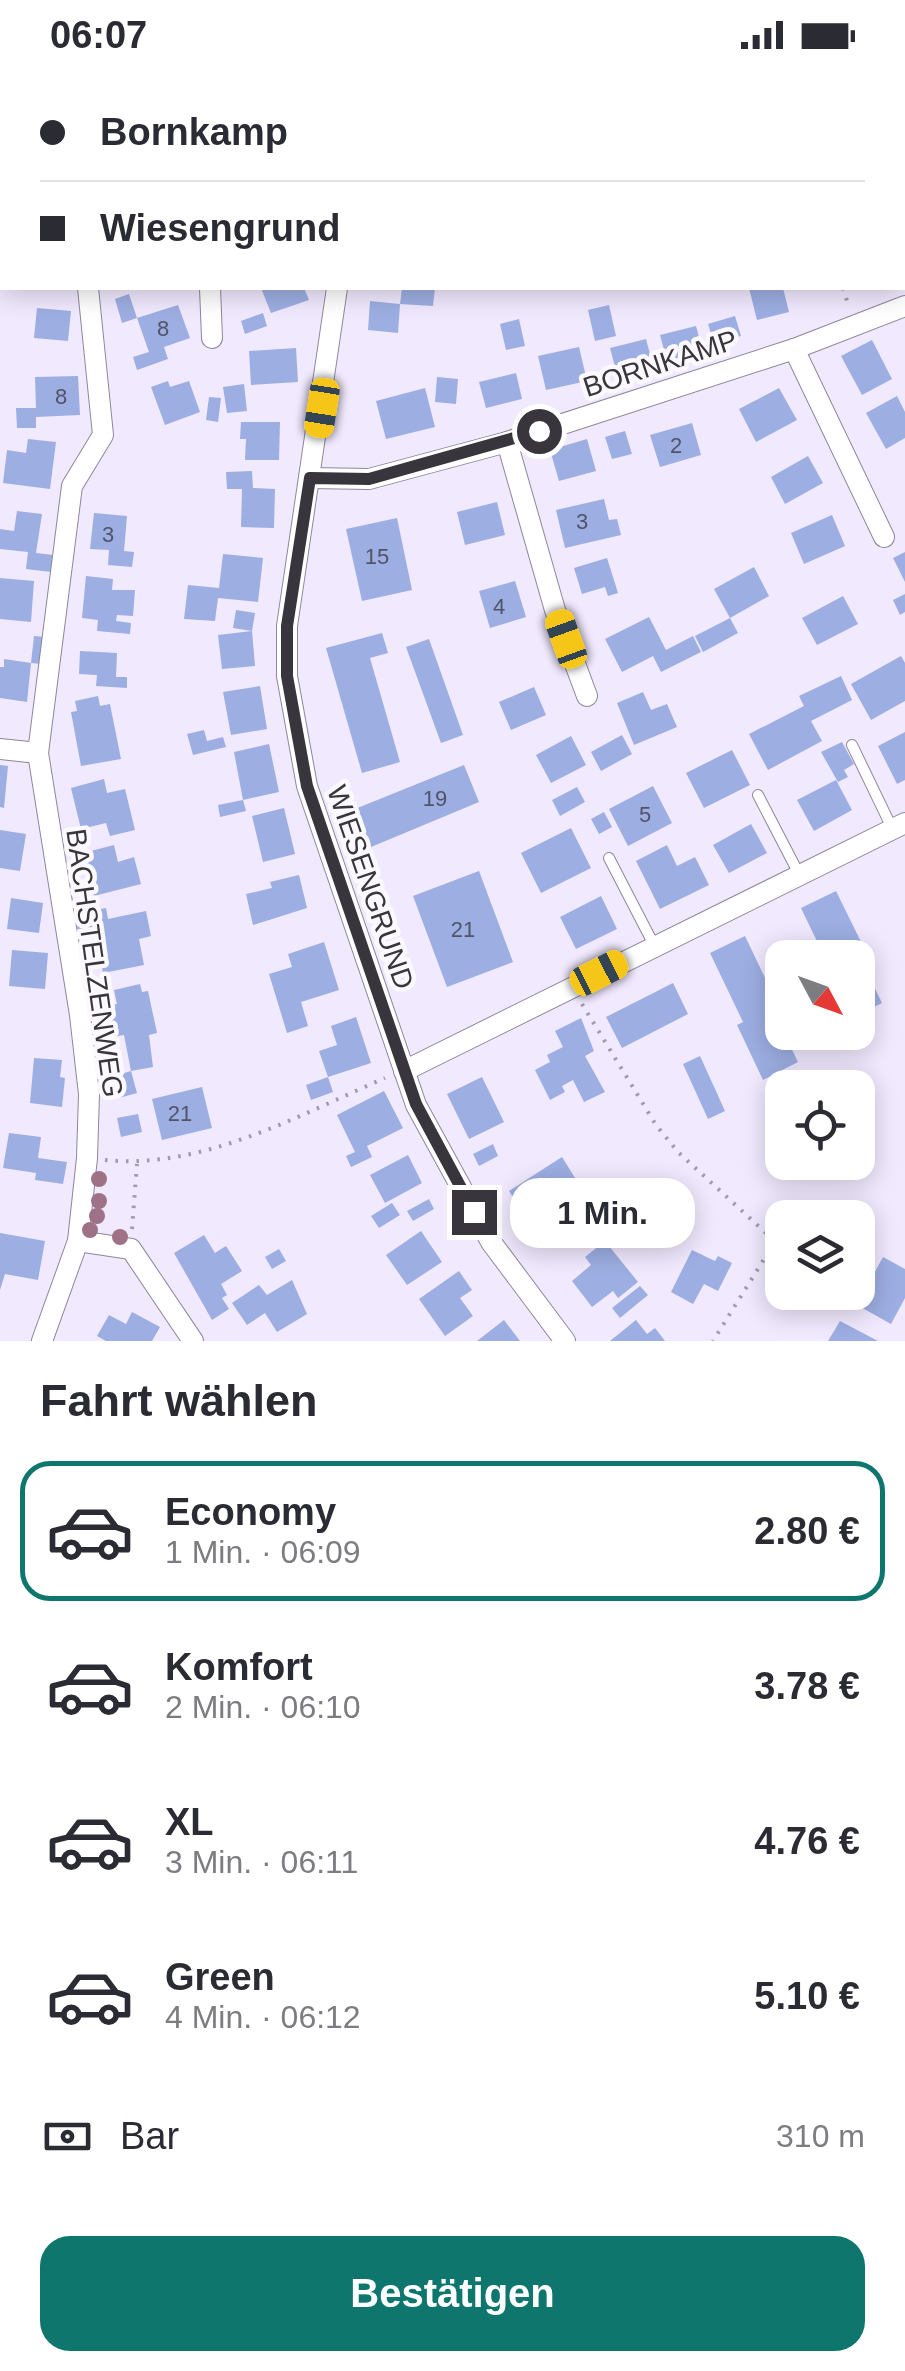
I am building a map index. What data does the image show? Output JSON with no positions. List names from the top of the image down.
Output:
{
  "streets": {
    "street": ["BORNKAMP", "WIESENGRUND", "BACHSTELZENWEG"]
  },
  "crossings": [
    ["BORNKAMP", "WIESENGRUND"]
  ],
  "house_numbers": [
    "8",
    "8",
    "2",
    "3",
    "3",
    "15",
    "4",
    "19",
    "5",
    "21",
    "21"
  ],
  "north": "bottom right",
  "page": {
    "status": "06:07",
    "banner": ["Bornkamp", "Wiesengrund"],
    "bubble": "1 Min.",
    "heading": "Fahrt wählen",
    "list": [
      {
        "name": "Economy",
        "note": "1 Min. · 06:09",
        "value": "2.80 €"
      },
      {
        "name": "Komfort",
        "note": "2 Min. · 06:10",
        "value": "3.78 €"
      },
      {
        "name": "XL",
        "note": "3 Min. · 06:11",
        "value": "4.76 €"
      },
      {
        "name": "Green",
        "note": "4 Min. · 06:12",
        "value": "5.10 €"
      }
    ],
    "pay": ["Bar", "310 m"],
    "buttons": "Bestätigen"
  }
}
